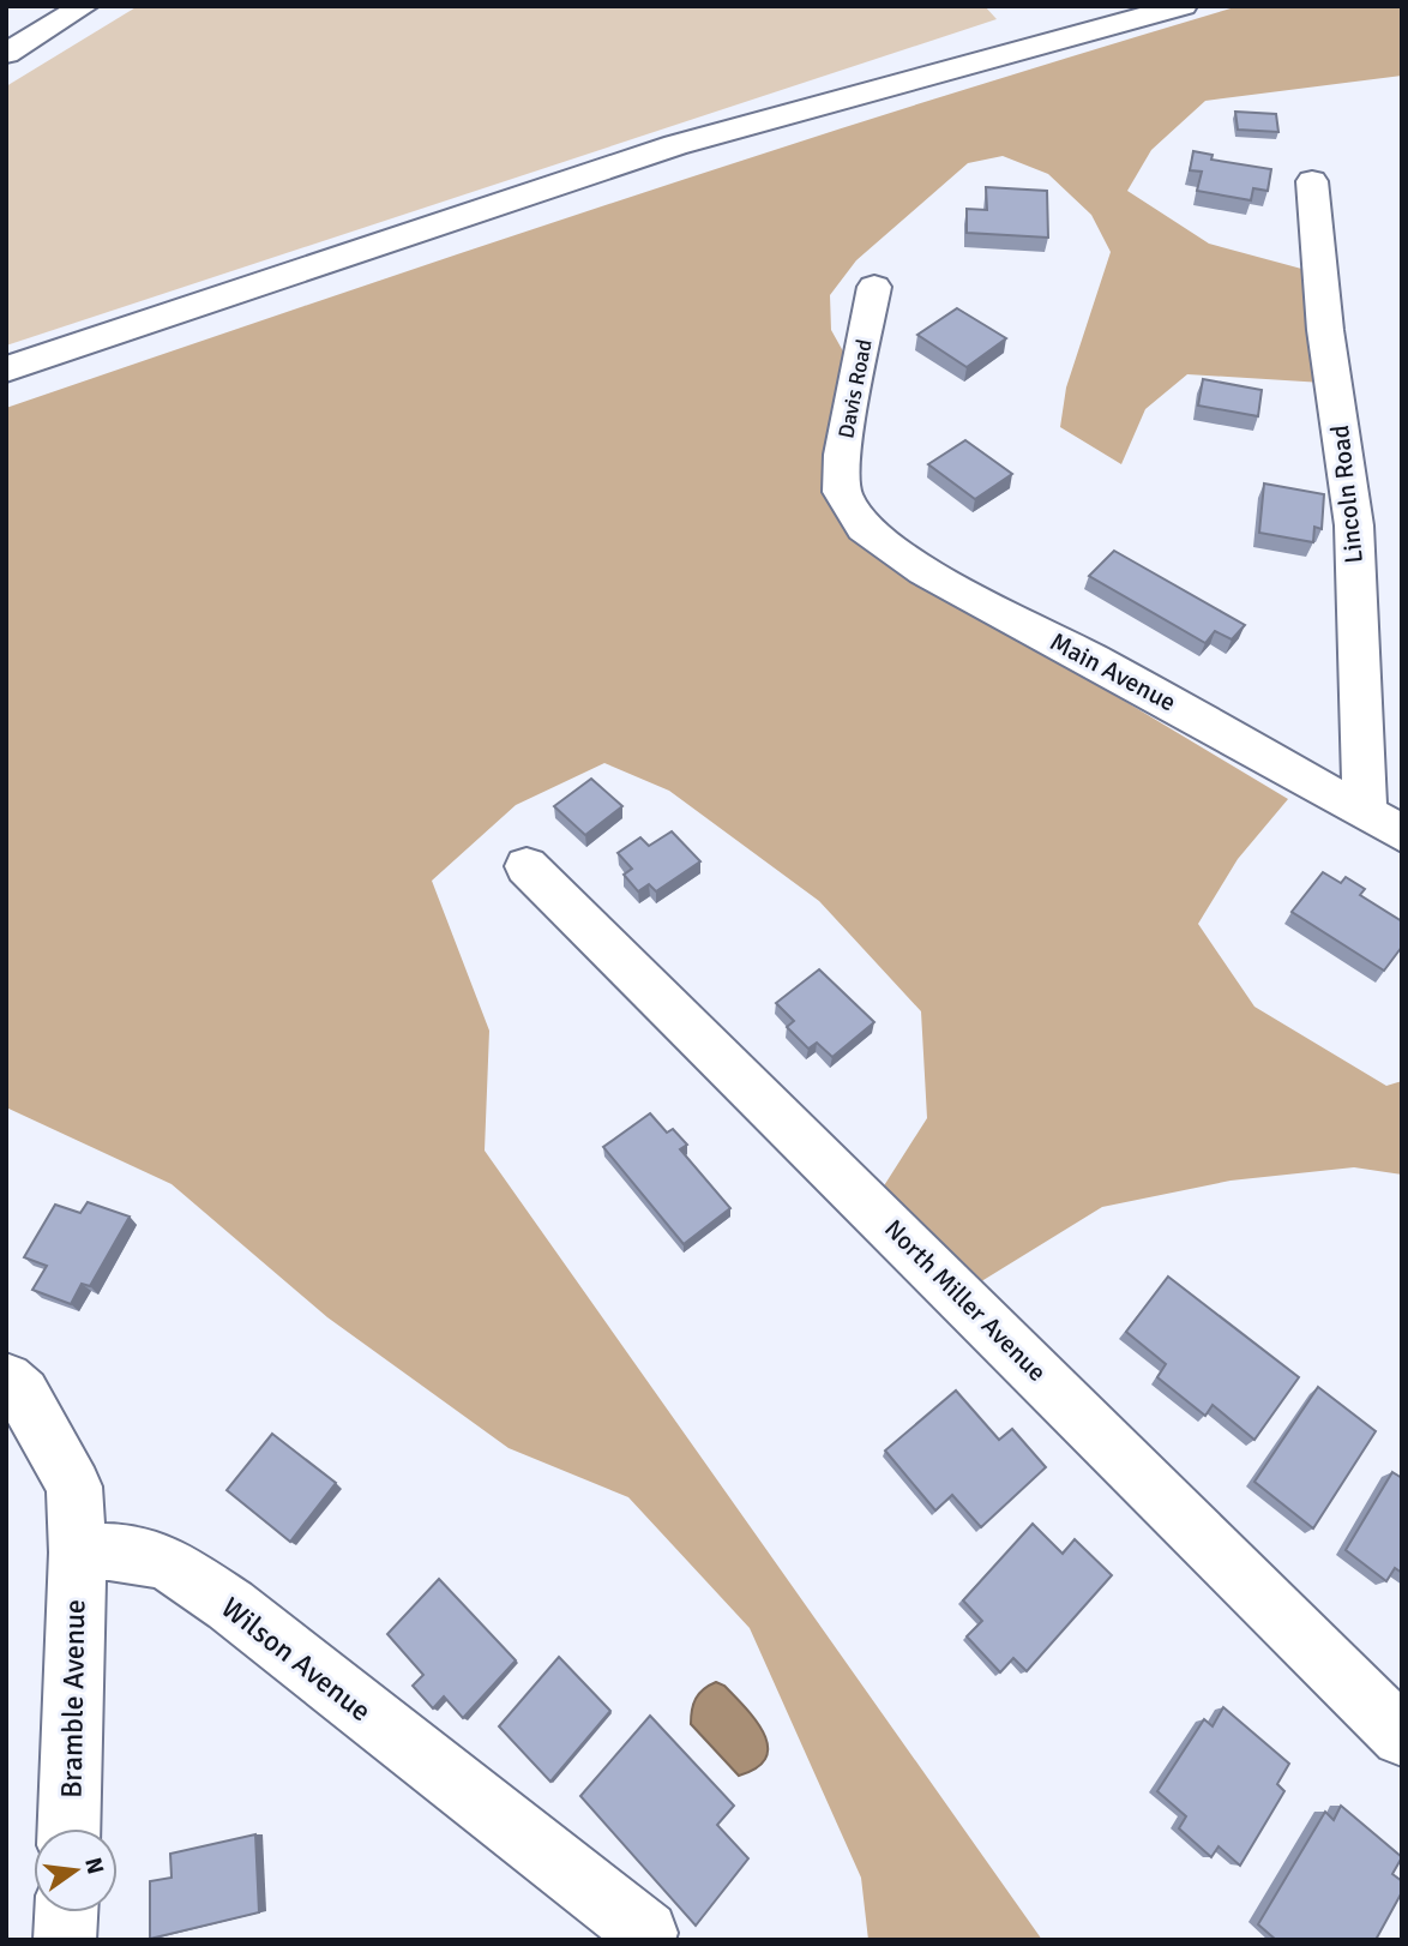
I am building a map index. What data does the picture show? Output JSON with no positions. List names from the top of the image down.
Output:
{
  "streets": {
    "main road": [
      "Davis Road",
      "Lincoln Road",
      "Main Avenue",
      "North Miller Avenue",
      "Wilson Avenue",
      "Bramble Avenue"
    ]
  },
  "crossings": [
    ["Davis Road", "Main Avenue"],
    ["Lincoln Road", "Main Avenue"],
    ["Wilson Avenue", "Bramble Avenue"]
  ],
  "north": "right"
}
